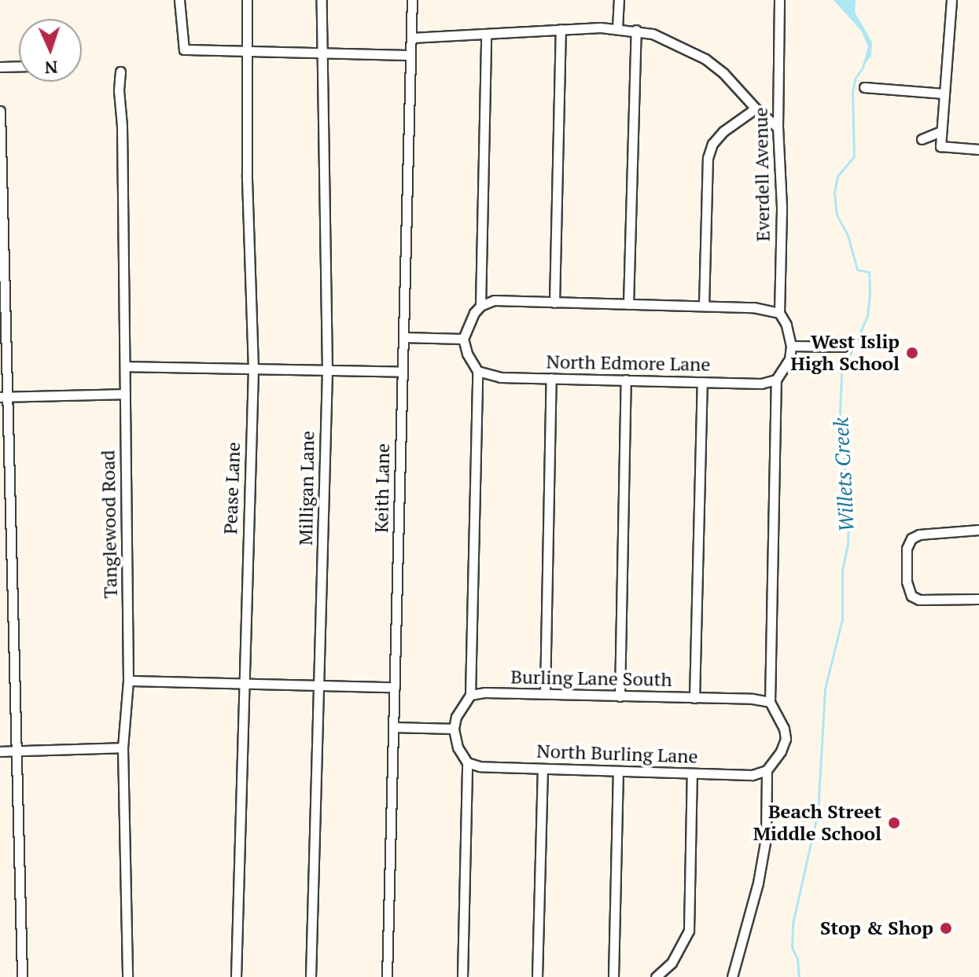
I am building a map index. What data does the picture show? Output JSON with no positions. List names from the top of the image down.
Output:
{
  "streets": {
    "street": [
      "Everdell Avenue",
      "North Edmore Lane",
      "Pease Lane",
      "Milligan Lane",
      "Keith Lane",
      "Tanglewood Road",
      "Burling Lane South",
      "North Burling Lane"
    ]
  },
  "water": ["Willets Creek"],
  "places": ["West Islip High School", "Beach Street Middle School", "Stop & Shop"],
  "north": "bottom"
}
